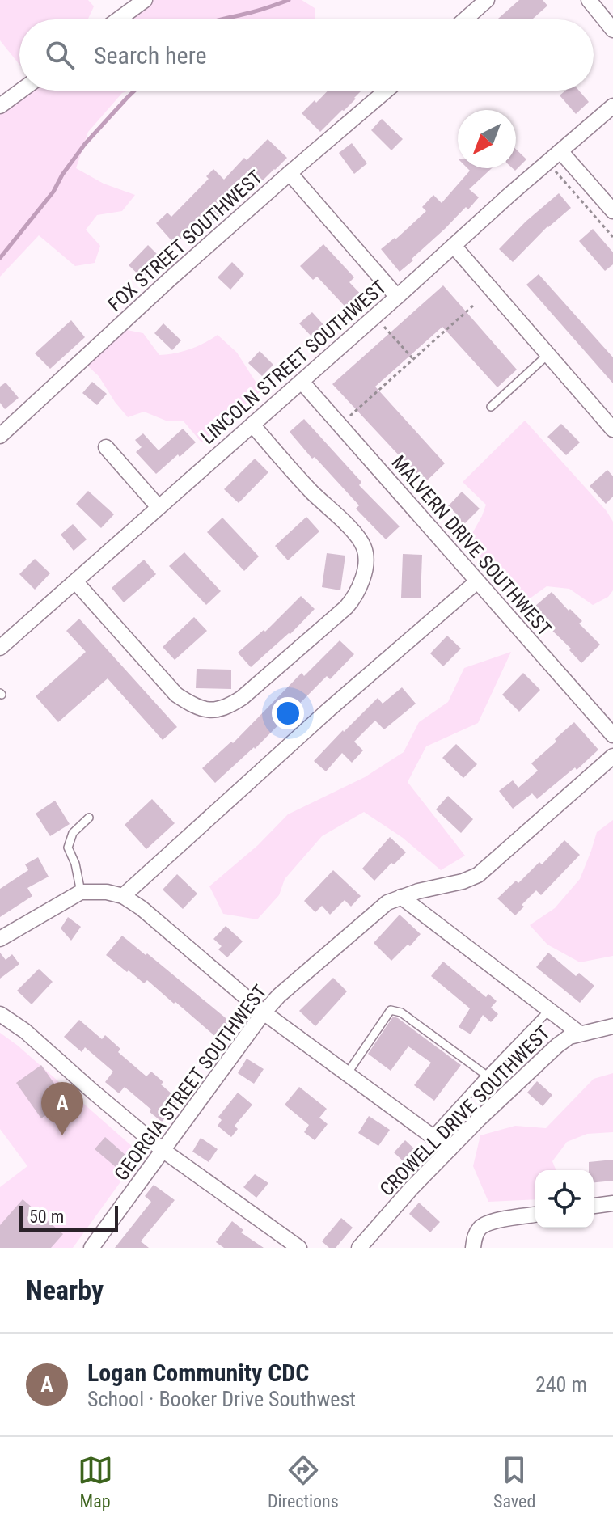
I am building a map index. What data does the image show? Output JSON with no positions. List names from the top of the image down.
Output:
{
  "streets": {
    "street": [
      "FOX STREET SOUTHWEST",
      "LINCOLN STREET SOUTHWEST",
      "MALVERN DRIVE SOUTHWEST",
      "GEORGIA STREET SOUTHWEST",
      "CROWELL DRIVE SOUTHWEST"
    ]
  },
  "crossings": [
    ["LINCOLN STREET SOUTHWEST", "MALVERN DRIVE SOUTHWEST"]
  ],
  "scale_bar": "50 m",
  "north": "bottom left",
  "page": {
    "search": "Search here",
    "pins": "A",
    "scale": "50 m",
    "heading": "Nearby",
    "list": [
      {
        "mark": "A",
        "name": "Logan Community CDC",
        "note": "School · Booker Drive Southwest",
        "value": "240 m"
      }
    ],
    "nav": ["Map", "Directions", "Saved"]
  }
}
